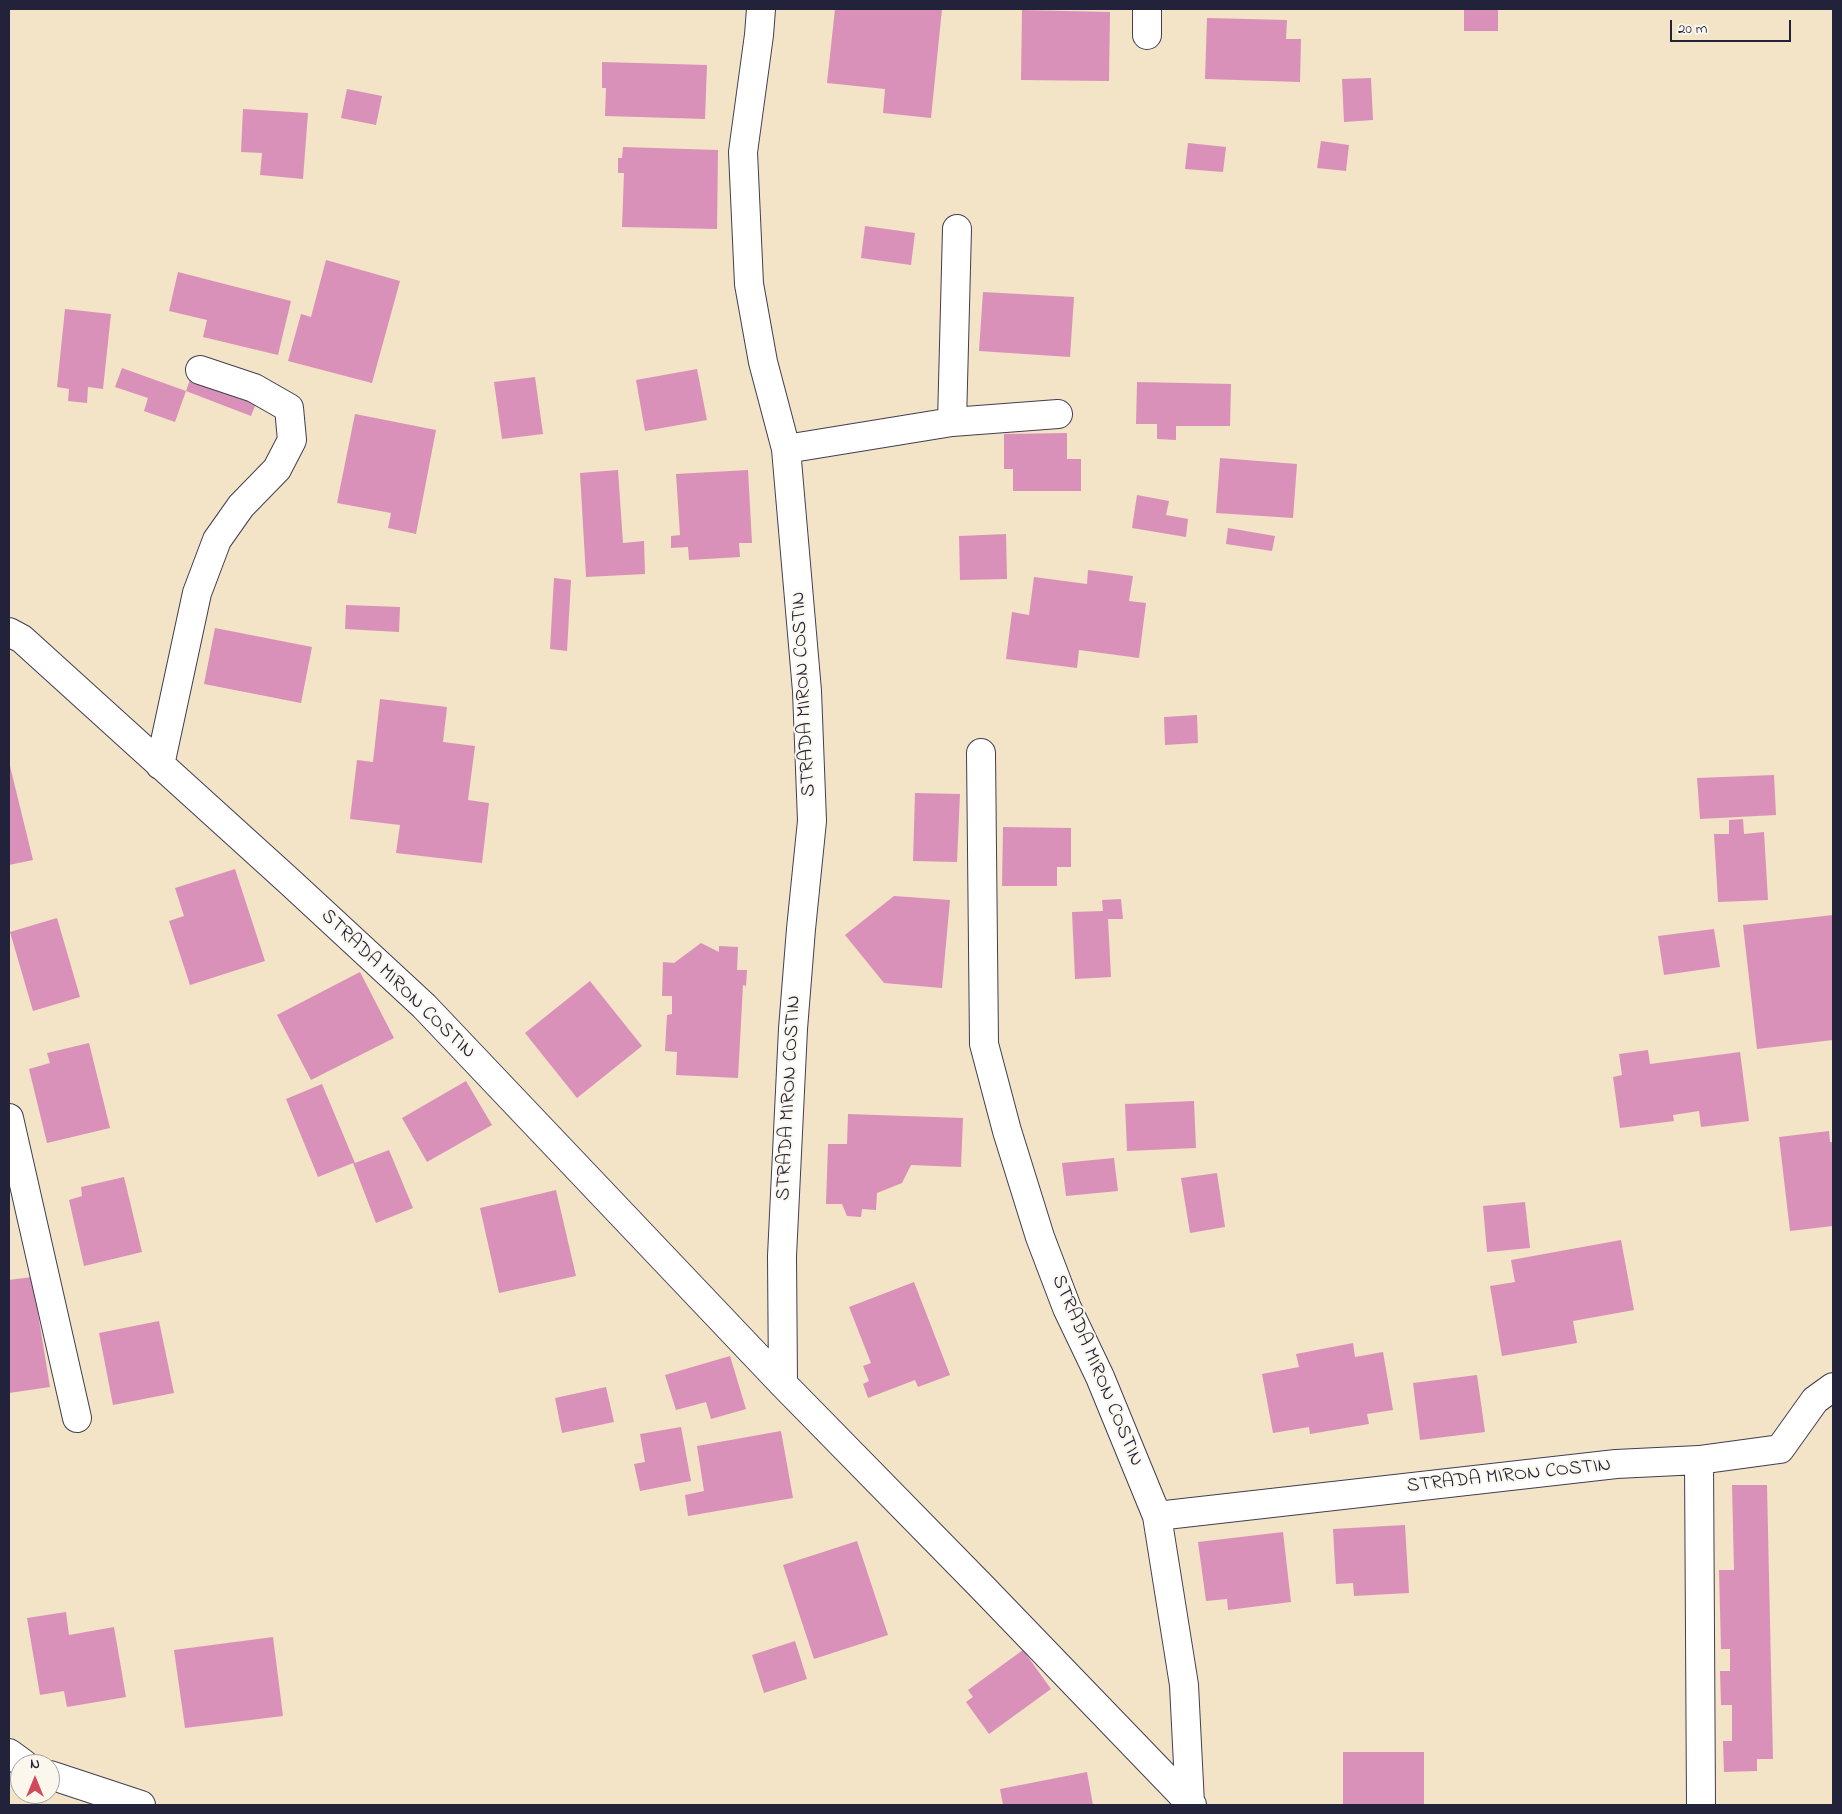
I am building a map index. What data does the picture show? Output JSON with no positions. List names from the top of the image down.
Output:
{
  "streets": {
    "street": ["STRADA MIRON COSTIN"]
  },
  "scale_bar": "20 m",
  "north": "top"
}
